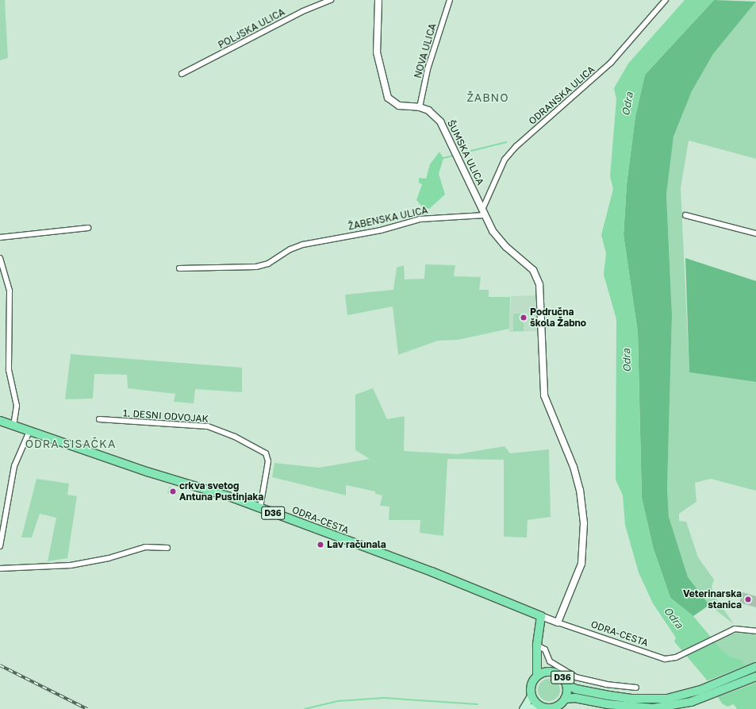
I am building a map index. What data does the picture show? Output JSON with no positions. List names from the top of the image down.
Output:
{
  "streets": {
    "main road": ["D36", "ODRA-CESTA"],
    "street": [
      "POLJSKA ULICA",
      "NOVA ULICA",
      "ODRANSKA ULICA",
      "ŠUMSKA ULICA",
      "ŽABENSKA ULICA",
      "1. DESNI ODVOJAK"
    ]
  },
  "crossings": [
    ["NOVA ULICA", "ŠUMSKA ULICA"],
    ["ODRANSKA ULICA", "ŠUMSKA ULICA"],
    ["ODRANSKA ULICA", "ŽABENSKA ULICA"],
    ["ŠUMSKA ULICA", "ŽABENSKA ULICA"],
    ["1. DESNI ODVOJAK", "ODRA-CESTA"],
    ["D36", "ODRA-CESTA"]
  ],
  "districts": ["ŽABNO", "ODRA SISAČKA"],
  "water": ["Odra"],
  "places": [
    "Područna škola Žabno",
    "crkva svetog Antuna Pustinjaka",
    "Lav računala",
    "Veterinarska stanica"
  ]
}
